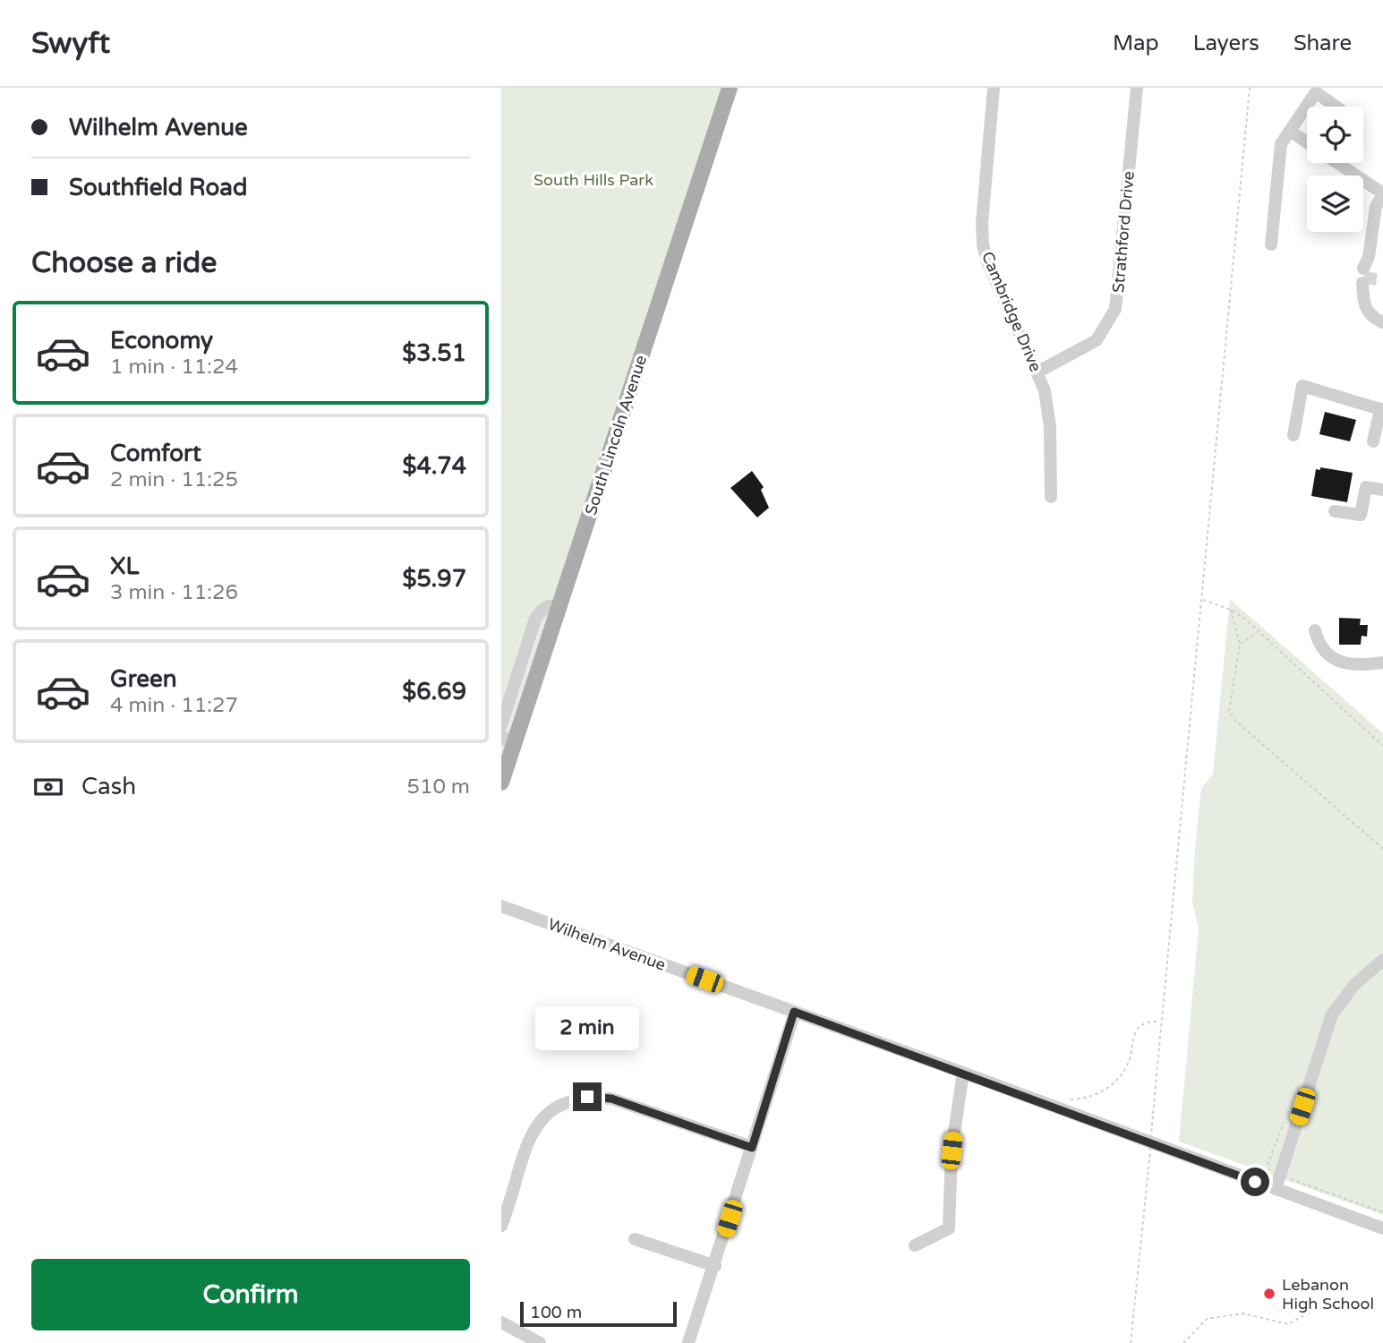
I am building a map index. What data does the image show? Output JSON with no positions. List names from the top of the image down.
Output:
{
  "streets": {
    "main road": ["South Lincoln Avenue"],
    "street": ["Strathford Drive", "Cambridge Drive", "Wilhelm Avenue"]
  },
  "crossings": [
    ["Strathford Drive", "Cambridge Drive"]
  ],
  "parks": ["South Hills Park"],
  "places": ["Lebanon High School"],
  "scale_bar": "100 m",
  "page": {
    "header": "Swyft",
    "nav": ["Map", "Layers", "Share"],
    "banner": ["Wilhelm Avenue", "Southfield Road"],
    "heading": "Choose a ride",
    "list": [
      {
        "name": "Economy",
        "note": "1 min · 11:24",
        "value": "$3.51"
      },
      {
        "name": "Comfort",
        "note": "2 min · 11:25",
        "value": "$4.74"
      },
      {
        "name": "XL",
        "note": "3 min · 11:26",
        "value": "$5.97"
      },
      {
        "name": "Green",
        "note": "4 min · 11:27",
        "value": "$6.69"
      }
    ],
    "pay": ["Cash", "510 m"],
    "bubble": "2 min",
    "buttons": "Confirm",
    "scale": "100 m"
  }
}
